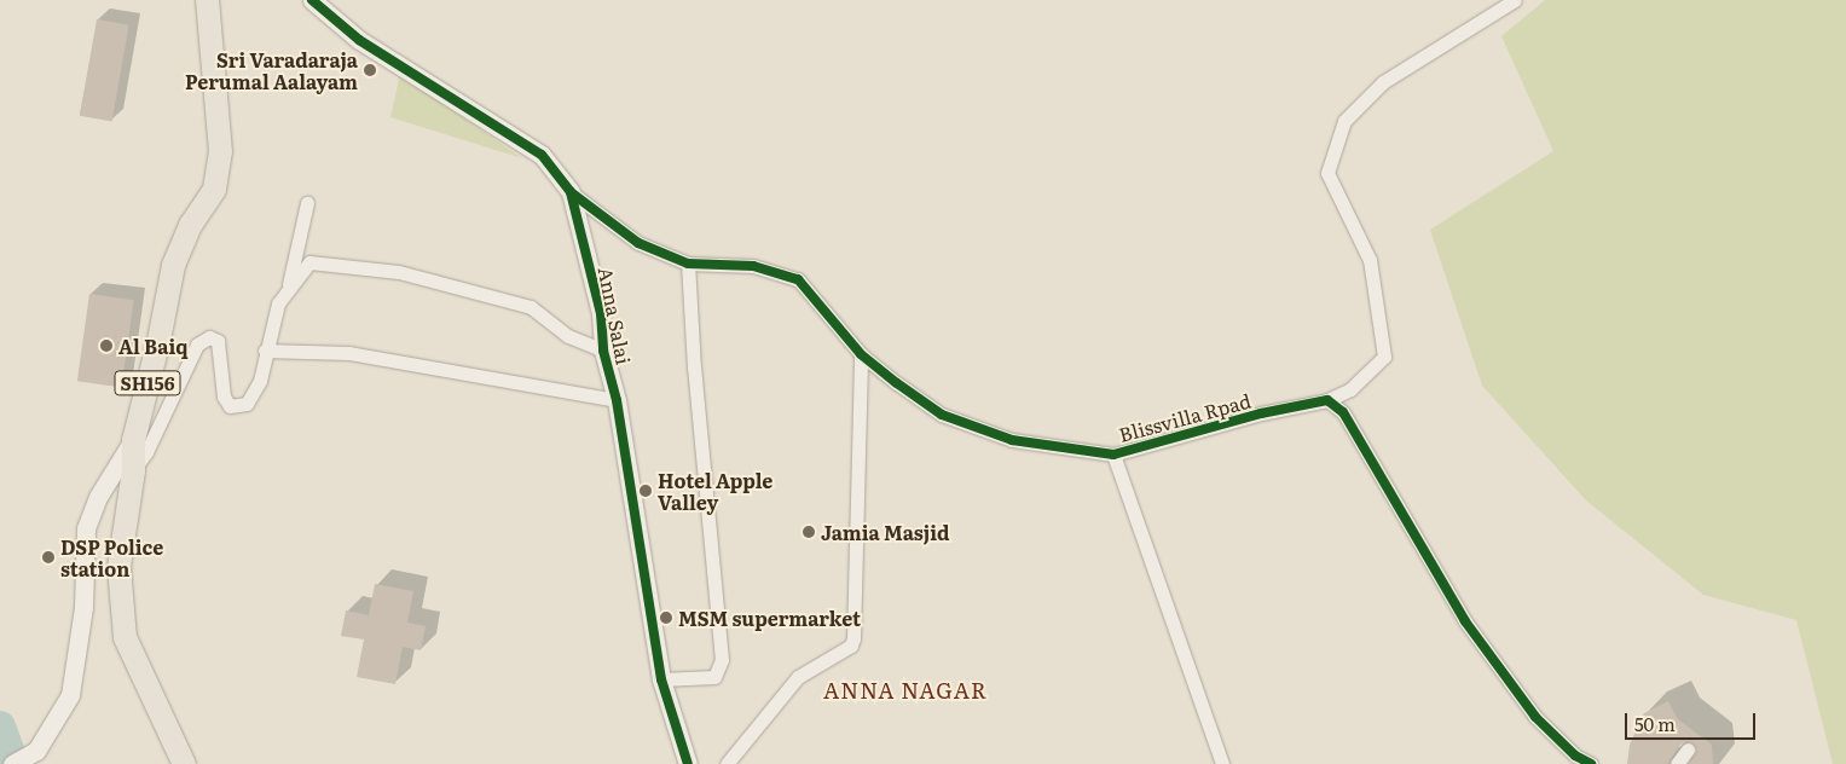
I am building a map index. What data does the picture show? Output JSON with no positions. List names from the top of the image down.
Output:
{
  "streets": {
    "main road": ["SH156"],
    "street": ["Anna Salai", "Blissvilla Rpad"]
  },
  "crossings": [
    ["Anna Salai", "Blissvilla Rpad"]
  ],
  "districts": ["ANNA NAGAR"],
  "places": [
    "Sri Varadaraja Perumal Aalayam",
    "Al Baiq",
    "Hotel Apple Valley",
    "Jamia Masjid",
    "DSP Police station",
    "MSM supermarket"
  ],
  "scale_bar": "50 m"
}
